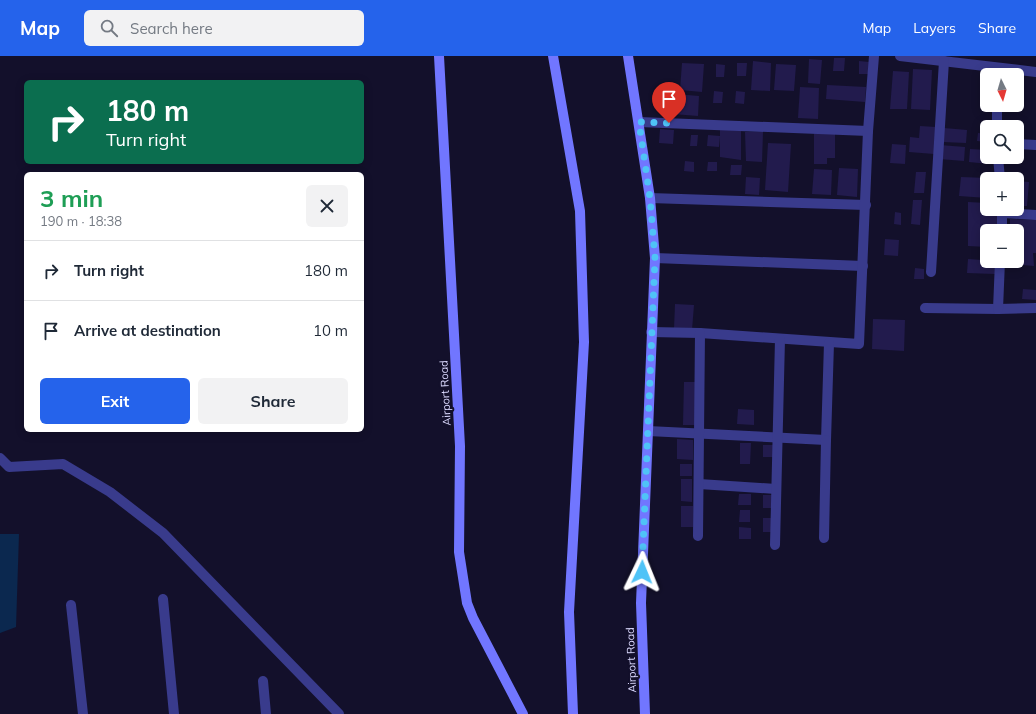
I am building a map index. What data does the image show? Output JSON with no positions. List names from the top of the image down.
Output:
{
  "streets": {
    "main road": ["Airport Road"]
  },
  "north": "bottom",
  "page": {
    "header": "Map",
    "search": "Search here",
    "nav": ["Map", "Layers", "Share"],
    "map_buttons": ["+", "−"],
    "turn": ["180 m", "Turn right"],
    "heading": ["3 min", "190 m · 18:38"],
    "list": [
      {
        "name": "Turn right",
        "value": "180 m"
      },
      {
        "name": "Arrive at destination",
        "value": "10 m"
      }
    ],
    "buttons": ["Exit", "Share"]
  }
}
